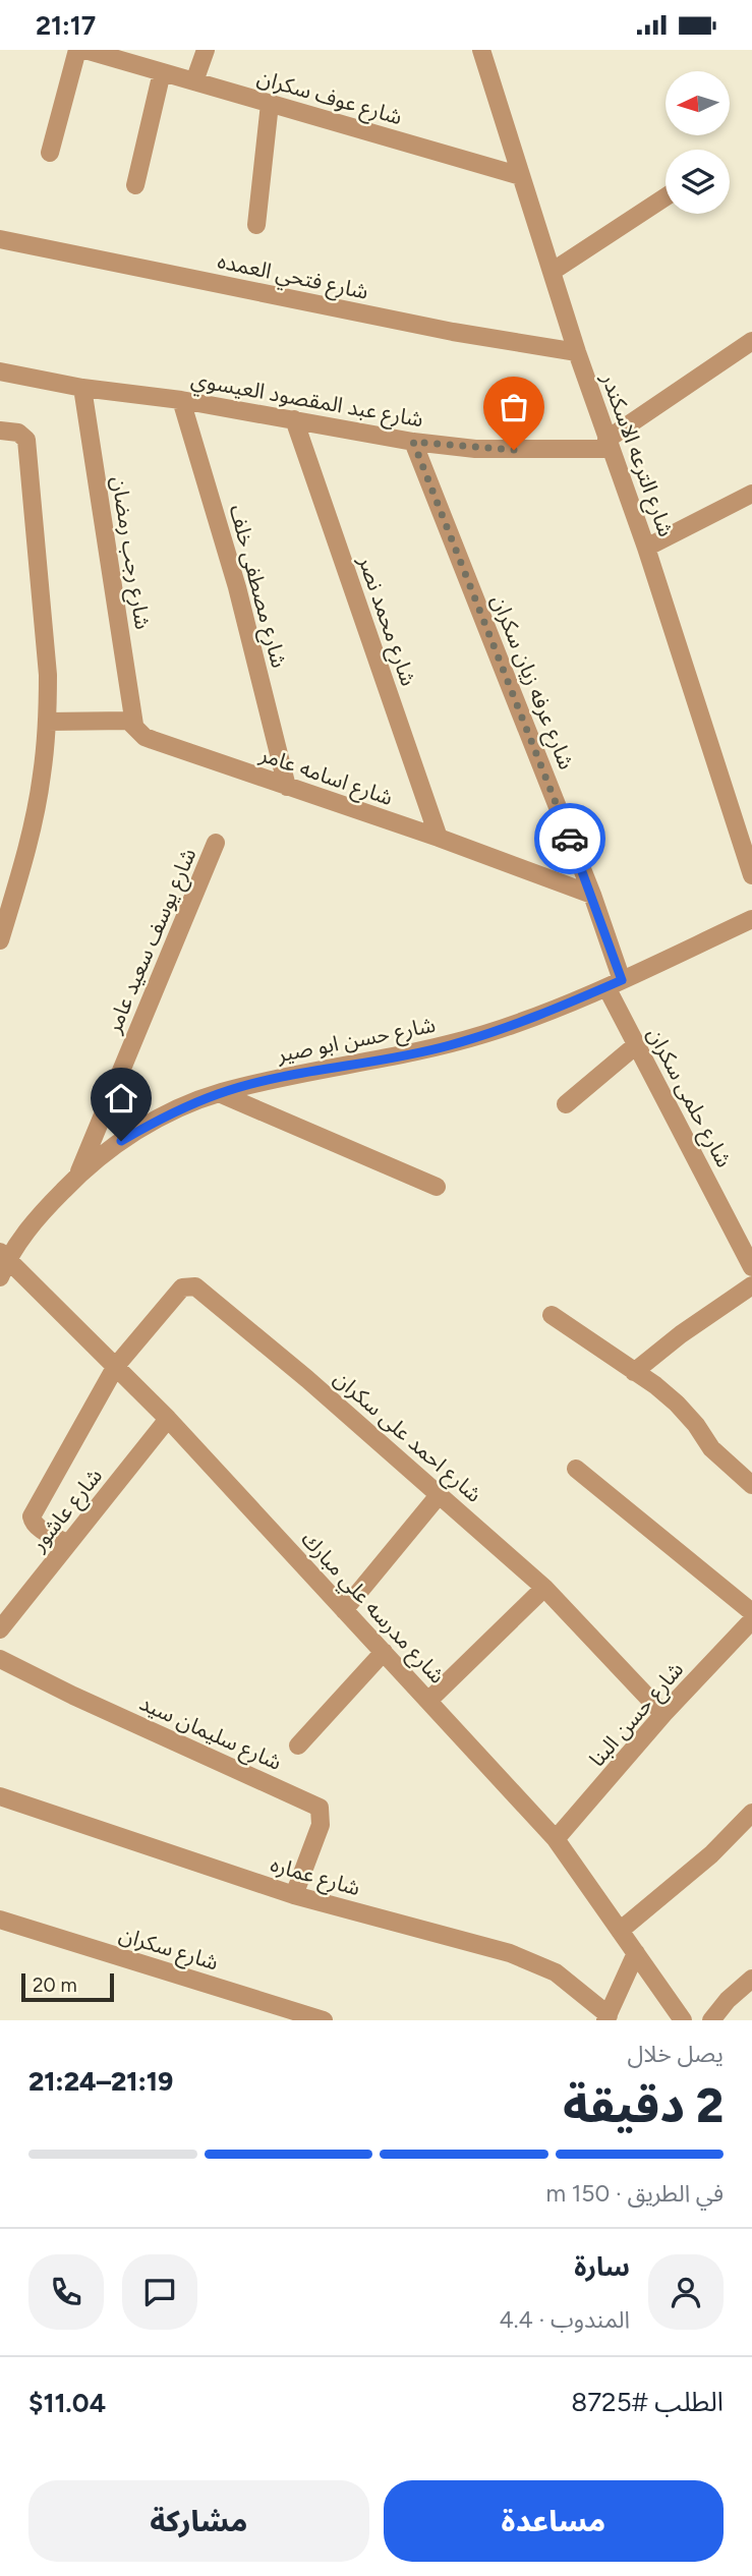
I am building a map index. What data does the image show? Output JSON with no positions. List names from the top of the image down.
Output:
{
  "streets": {
    "street": [
      "شارع عوف سكران",
      "شارع فتحي العمده",
      "شارع عبد المقصود العيسوي",
      "شارع الترعه الاسكندر",
      "شارع رجب رمضان",
      "شارع مصطفى خلف",
      "شارع محمد نصر",
      "شارع عرفه زيان سكران",
      "شارع اسامه عامر",
      "شارع يوسف سعيد عامر",
      "شارع حسن ابو صير",
      "شارع حلمى سكران",
      "شارع احمد على سكران",
      "شارع عاشور",
      "شارع مدرسه علي مبارك",
      "شارع حسن البنا",
      "شارع سليمان سيد",
      "شارع عماره",
      "شارع سكران"
    ]
  },
  "crossings": [
    ["شارع عوف سكران", "شارع الترعه الاسكندر"],
    ["شارع فتحي العمده", "شارع الترعه الاسكندر"],
    ["شارع عبد المقصود العيسوي", "شارع الترعه الاسكندر"],
    ["شارع عبد المقصود العيسوي", "شارع رجب رمضان"],
    ["شارع عبد المقصود العيسوي", "شارع مصطفى خلف"],
    ["شارع عبد المقصود العيسوي", "شارع محمد نصر"],
    ["شارع عبد المقصود العيسوي", "شارع عرفه زيان سكران"],
    ["شارع رجب رمضان", "شارع اسامه عامر"],
    ["شارع مصطفى خلف", "شارع اسامه عامر"],
    ["شارع محمد نصر", "شارع اسامه عامر"],
    ["شارع عرفه زيان سكران", "شارع اسامه عامر"],
    ["شارع عرفه زيان سكران", "شارع حسن ابو صير"],
    ["شارع عرفه زيان سكران", "شارع حلمى سكران"],
    ["شارع يوسف سعيد عامر", "شارع حسن ابو صير"],
    ["شارع حسن ابو صير", "شارع حلمى سكران"],
    ["شارع حسن ابو صير", "شارع مدرسه علي مبارك"],
    ["شارع احمد على سكران", "شارع عاشور"],
    ["شارع احمد على سكران", "شارع مدرسه علي مبارك"],
    ["شارع احمد على سكران", "شارع حسن البنا"],
    ["شارع عاشور", "شارع مدرسه علي مبارك"],
    ["شارع مدرسه علي مبارك", "شارع حسن البنا"],
    ["شارع سليمان سيد", "شارع عماره"]
  ],
  "scale_bar": "20 m",
  "north": "left",
  "page": {
    "status": "21:17",
    "scale": "20 m",
    "heading": ["2 دقيقة", "يصل خلال", "21:19–21:24"],
    "panel": [
      "سارة",
      "المندوب · 4.4",
      "الطلب #8725",
      "$11.04"
    ],
    "bar": "في الطريق · 150 m",
    "buttons": ["مساعدة", "مشاركة"]
  }
}
